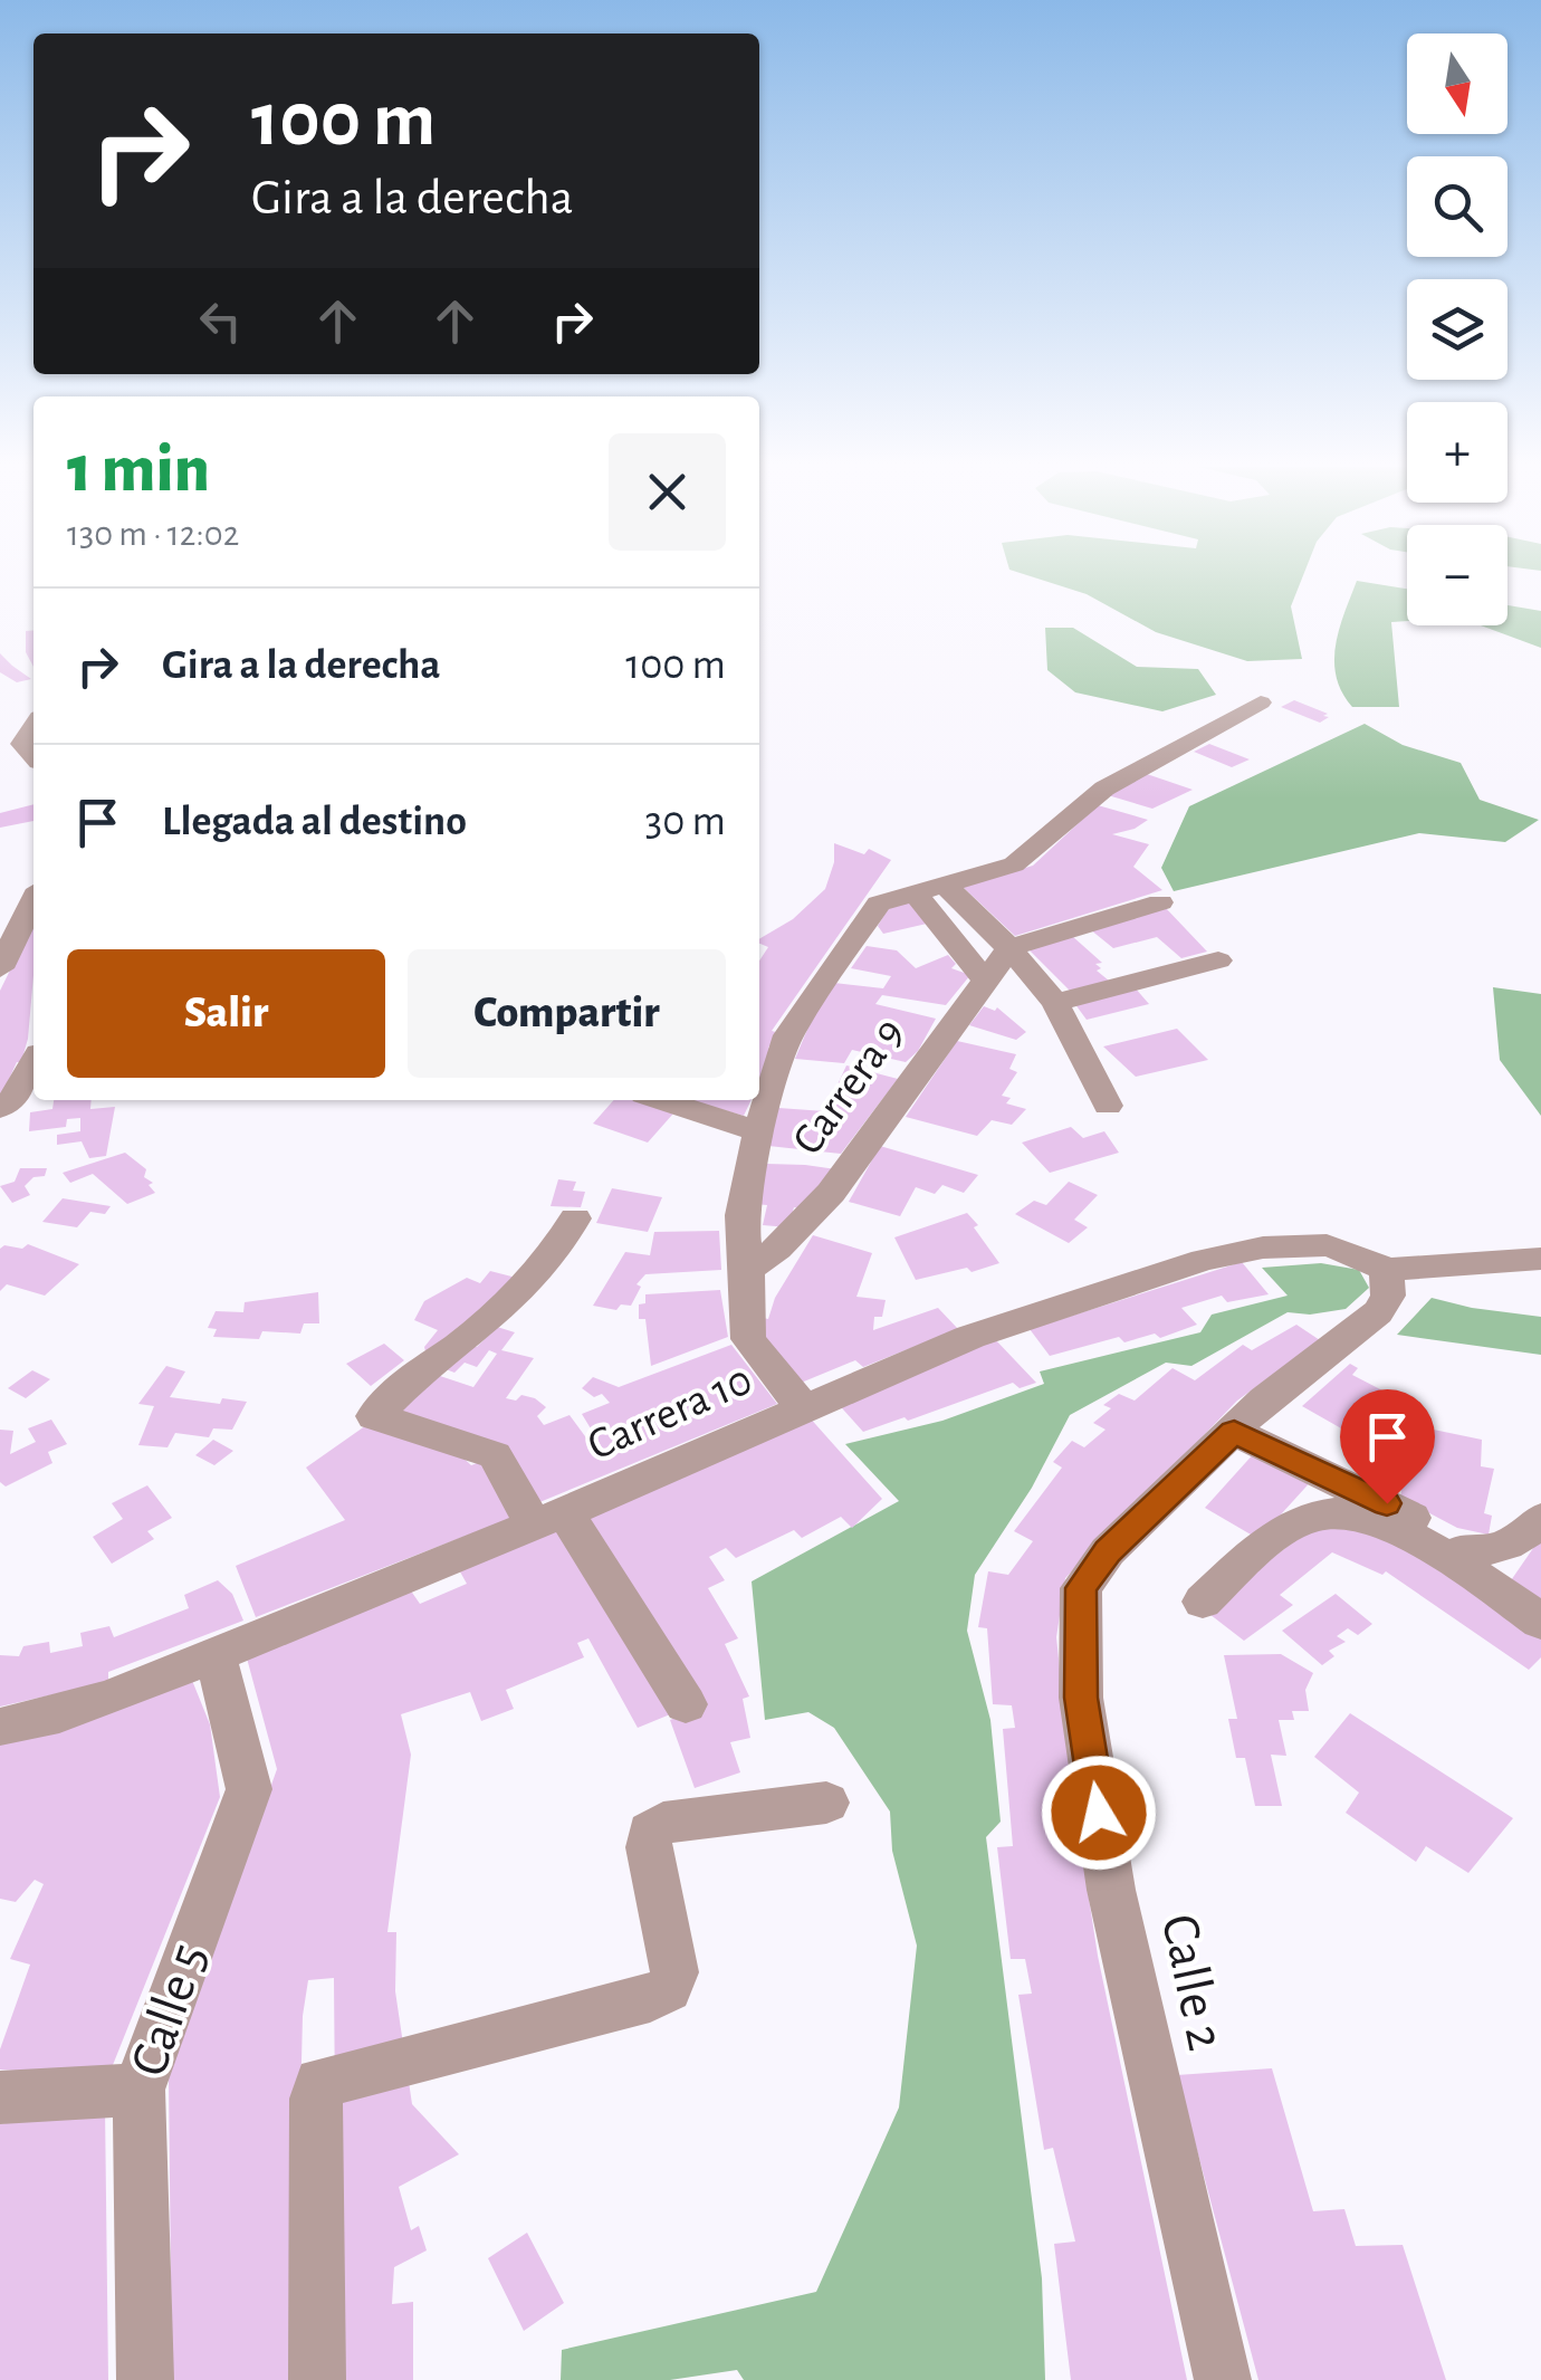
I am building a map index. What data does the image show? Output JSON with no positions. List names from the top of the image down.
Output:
{
  "streets": {
    "street": [
      "Carrera 9",
      "Carrera 10",
      "Calle 2",
      "Calle 5"
    ]
  },
  "crossings": [
    ["Carrera 10", "Calle 2"],
    ["Carrera 10", "Calle 5"]
  ],
  "north": "bottom",
  "page": {
    "map_buttons": ["+", "−"],
    "turn": ["100 m", "Gira a la derecha"],
    "heading": ["1 min", "130 m · 12:02"],
    "list": [
      {
        "name": "Gira a la derecha",
        "value": "100 m"
      },
      {
        "name": "Llegada al destino",
        "value": "30 m"
      }
    ],
    "buttons": ["Salir", "Compartir"]
  }
}
